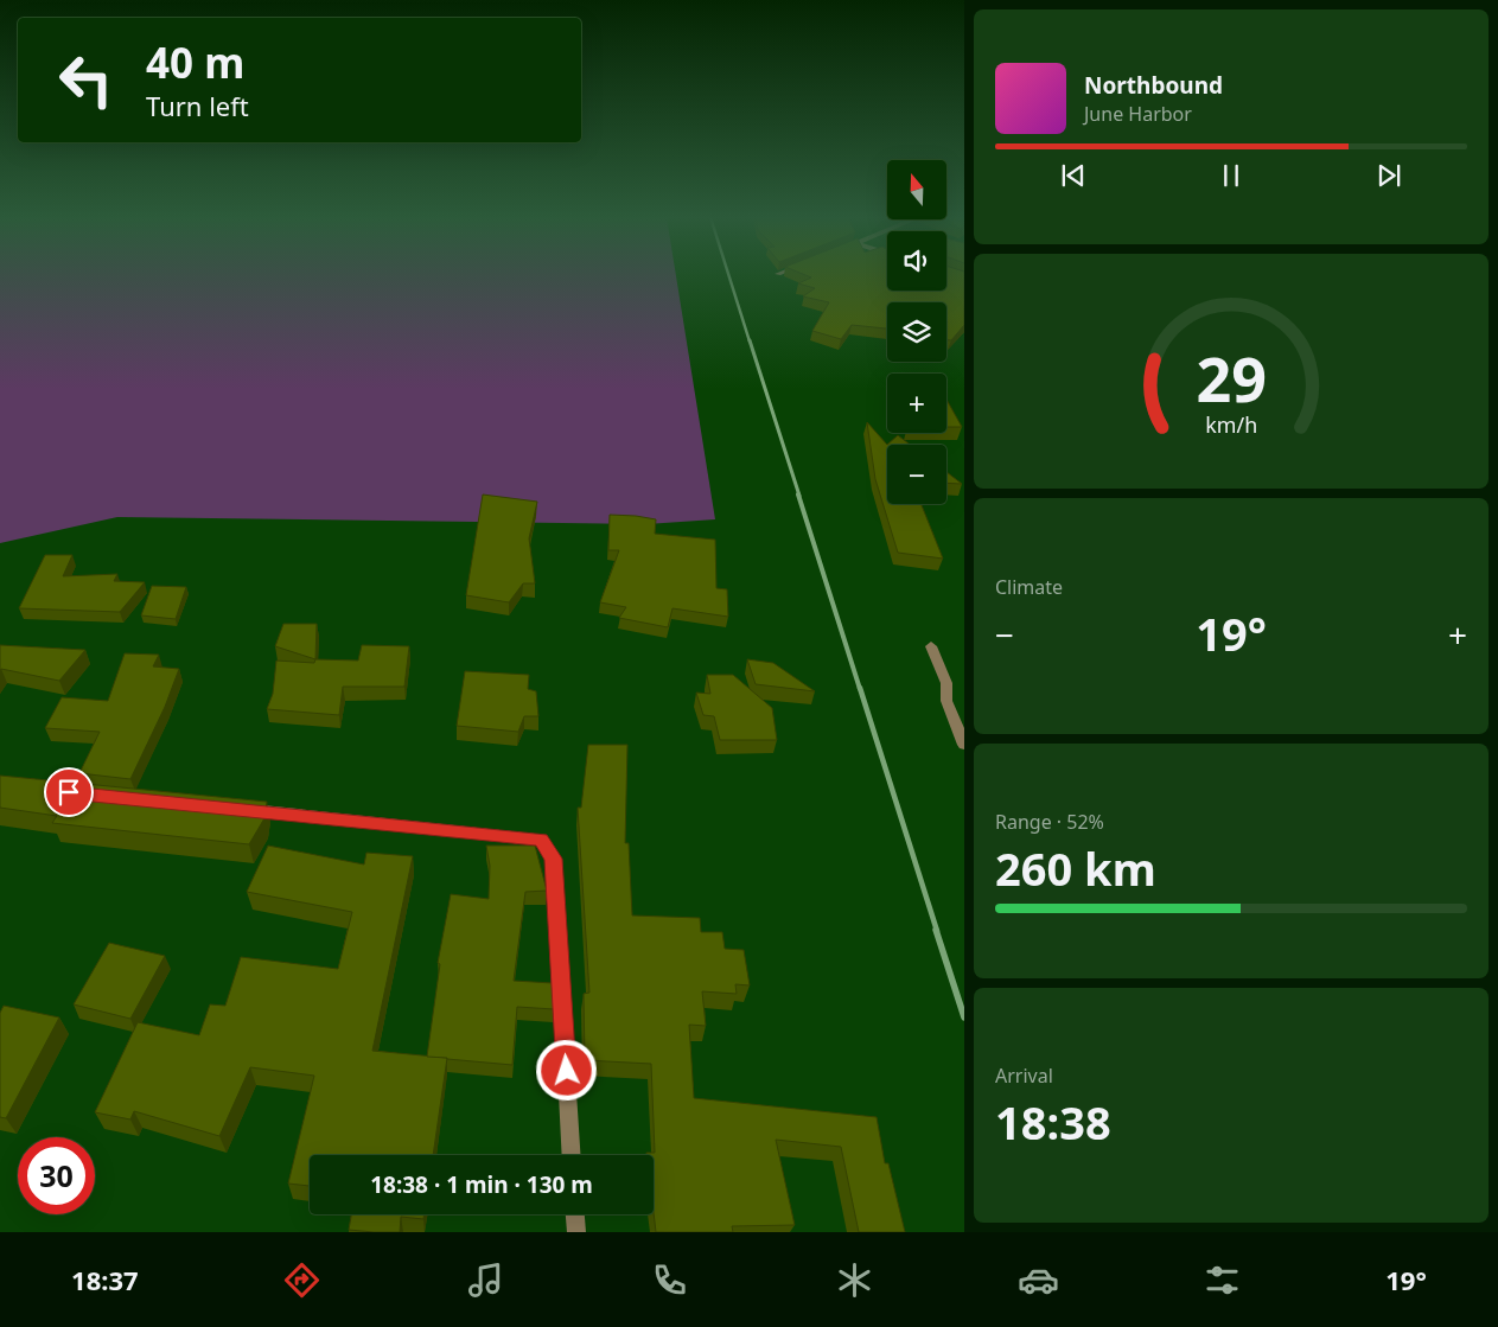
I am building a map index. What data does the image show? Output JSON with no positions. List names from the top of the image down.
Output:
{
  "north": "top",
  "page": {
    "turn": ["40 m", "Turn left"],
    "song": ["Northbound", "June Harbor"],
    "map_buttons": ["+", "−"],
    "tile": [
      "Climate",
      ["Range · 52%", "260 km"],
      ["Arrival", "18:38"]
    ],
    "heat": ["−", "19°", "+"],
    "limit": "30",
    "trip": "18:38 · 1 min · 130 m",
    "tabs": ["18:37", "19°"],
    "gauge": ["29", "km/h"]
  }
}
